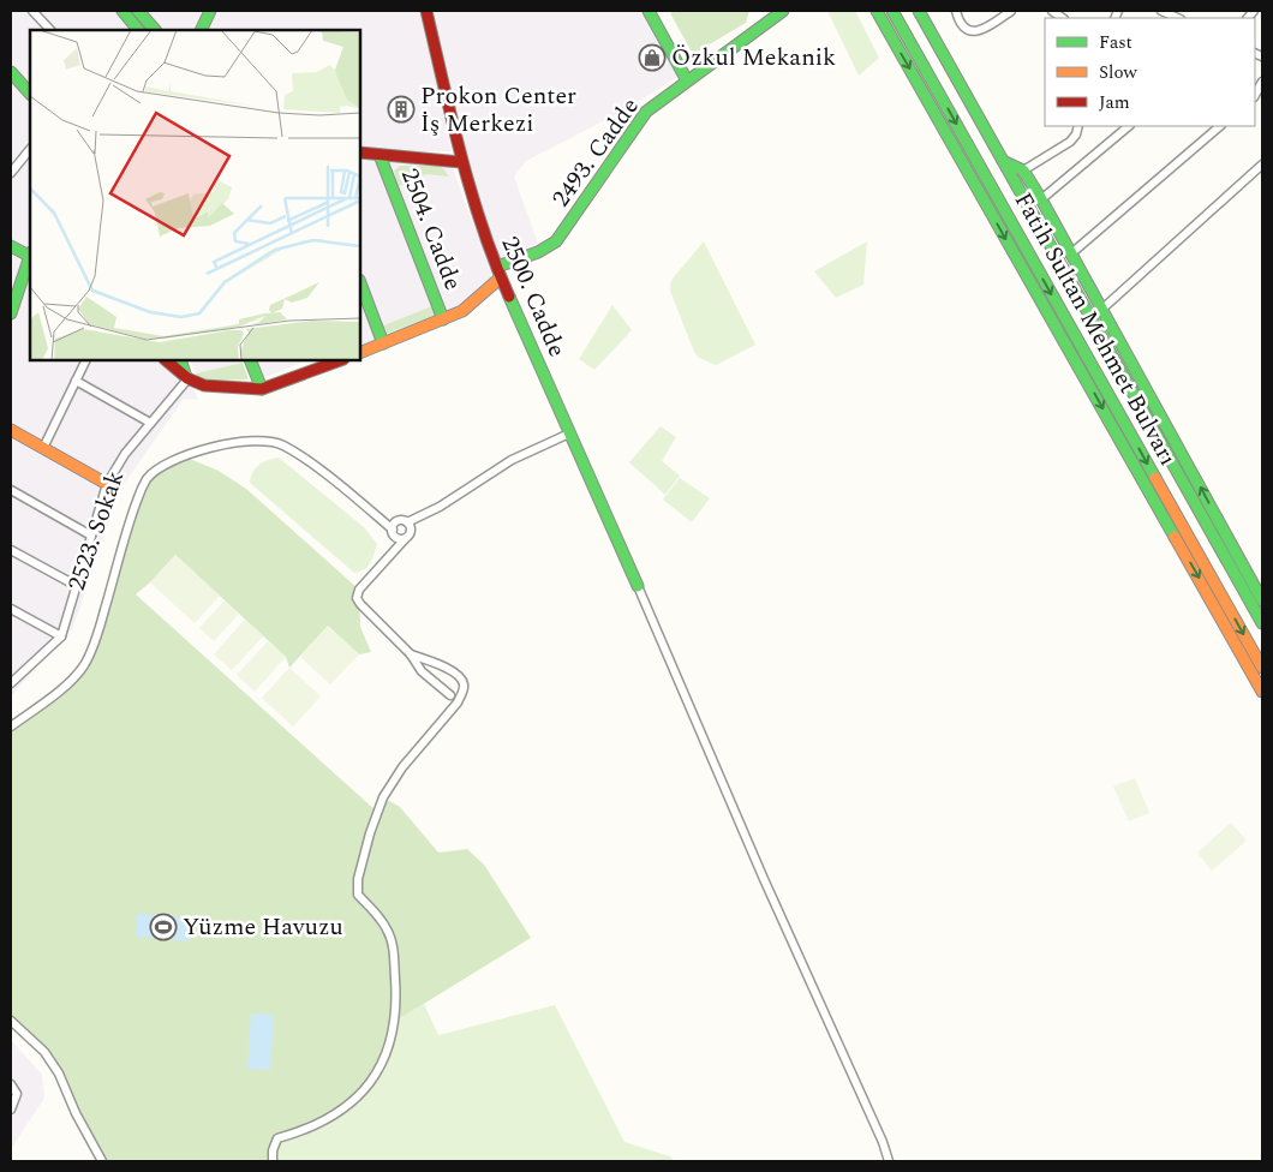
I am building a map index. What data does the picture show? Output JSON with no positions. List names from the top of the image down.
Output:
{
  "streets": {
    "main road": [
      "2493. Cadde",
      "2504. Cadde",
      "2500. Cadde",
      "Fatih Sultan Mehmet Bulvarı"
    ],
    "street": ["2523. Sokak"]
  },
  "crossings": [
    ["2493. Cadde", "2500. Cadde"]
  ],
  "places": {
    "shop": ["Özkul Mekanik"],
    "building": ["Prokon Center İş Merkezi"],
    "sports": ["Yüzme Havuzu"]
  },
  "legend": ["Fast", "Slow", "Jam"]
}
